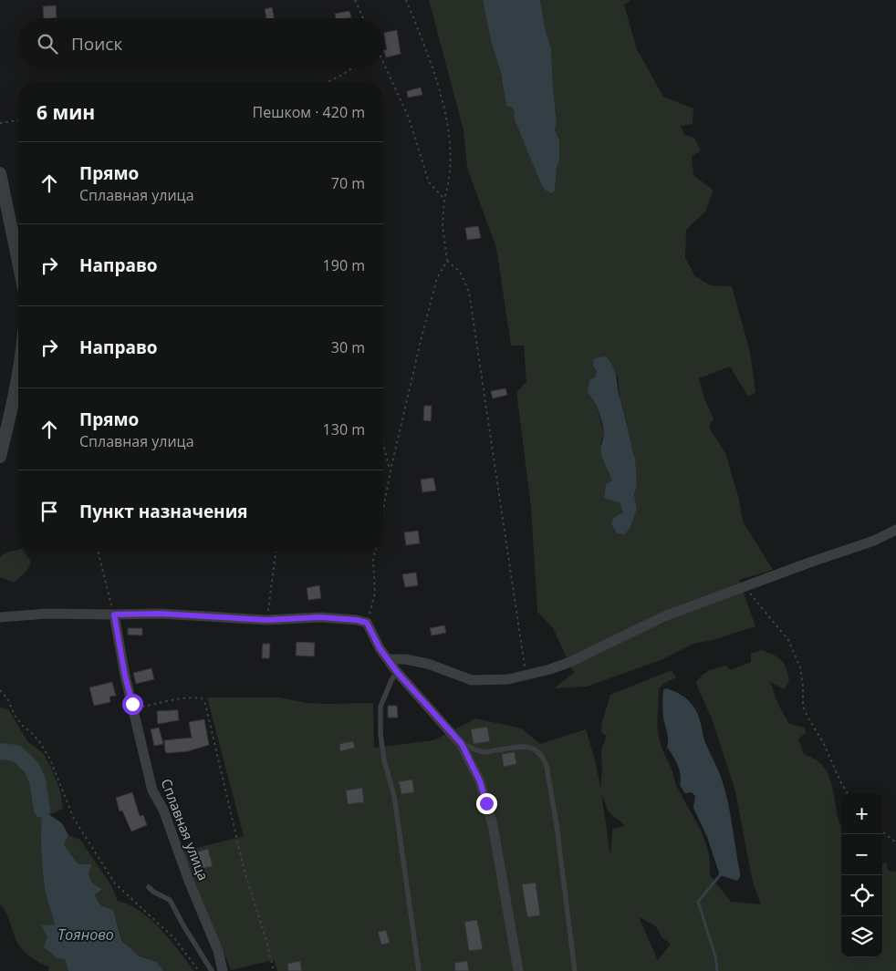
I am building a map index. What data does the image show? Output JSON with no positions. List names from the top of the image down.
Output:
{
  "streets": {
    "street": ["Сплавная улица"]
  },
  "water": ["Тояново"],
  "page": {
    "search": "Поиск",
    "heading": ["6 мин", "Пешком · 420 m"],
    "list": [
      ["Прямо", "Сплавная улица", "70 m"],
      ["Направо", "190 m"],
      ["Направо", "30 m"],
      ["Прямо", "Сплавная улица", "130 m"],
      "Пункт назначения"
    ],
    "map_buttons": ["+", "−"]
  }
}
